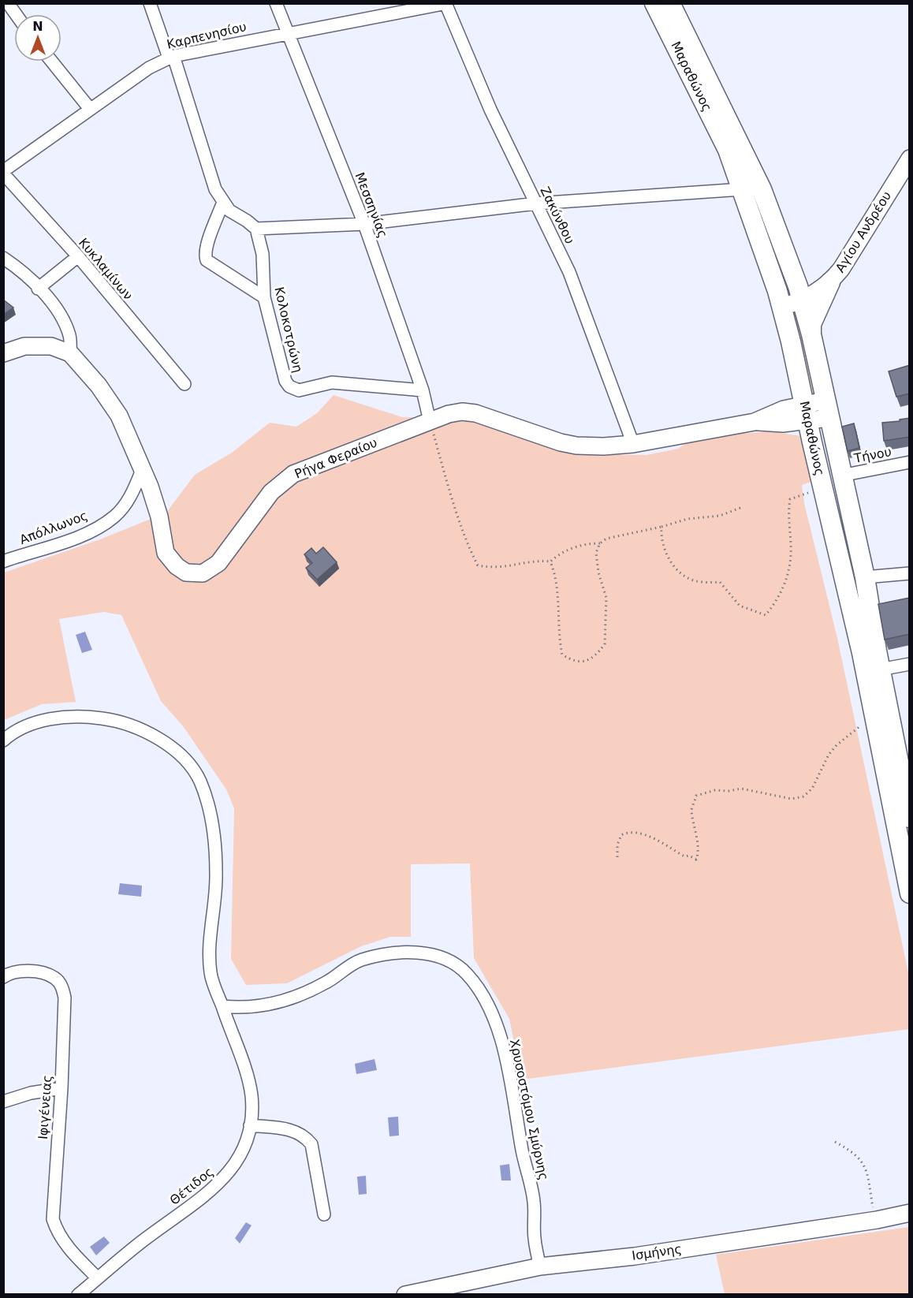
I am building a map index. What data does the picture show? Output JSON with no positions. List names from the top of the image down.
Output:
{
  "streets": {
    "main road": ["Μαραθώνος"],
    "street": [
      "Καρπενησίου",
      "Μεσσηνίας",
      "Ζακύνθου",
      "Αγίου Ανδρέου",
      "Κυκλαμίνων",
      "Κολοκοτρώνη",
      "Τήνου",
      "Ρήγα Φεραίου",
      "Απόλλωνος",
      "Ιφιγένειας",
      "Χρυσοστόμου Σμύρνης",
      "Θέτιδος",
      "Ισμήνης"
    ]
  },
  "crossings": [
    ["Καρπενησίου", "Μεσσηνίας"],
    ["Καρπενησίου", "Ζακύνθου"],
    ["Καρπενησίου", "Κυκλαμίνων"],
    ["Μαραθώνος", "Αγίου Ανδρέου"],
    ["Μαραθώνος", "Τήνου"],
    ["Μαραθώνος", "Ρήγα Φεραίου"],
    ["Μεσσηνίας", "Κολοκοτρώνη"],
    ["Μεσσηνίας", "Ρήγα Φεραίου"],
    ["Ζακύνθου", "Ρήγα Φεραίου"],
    ["Ρήγα Φεραίου", "Απόλλωνος"],
    ["Ιφιγένειας", "Θέτιδος"],
    ["Χρυσοστόμου Σμύρνης", "Θέτιδος"],
    ["Χρυσοστόμου Σμύρνης", "Ισμήνης"]
  ],
  "north": "top"
}
